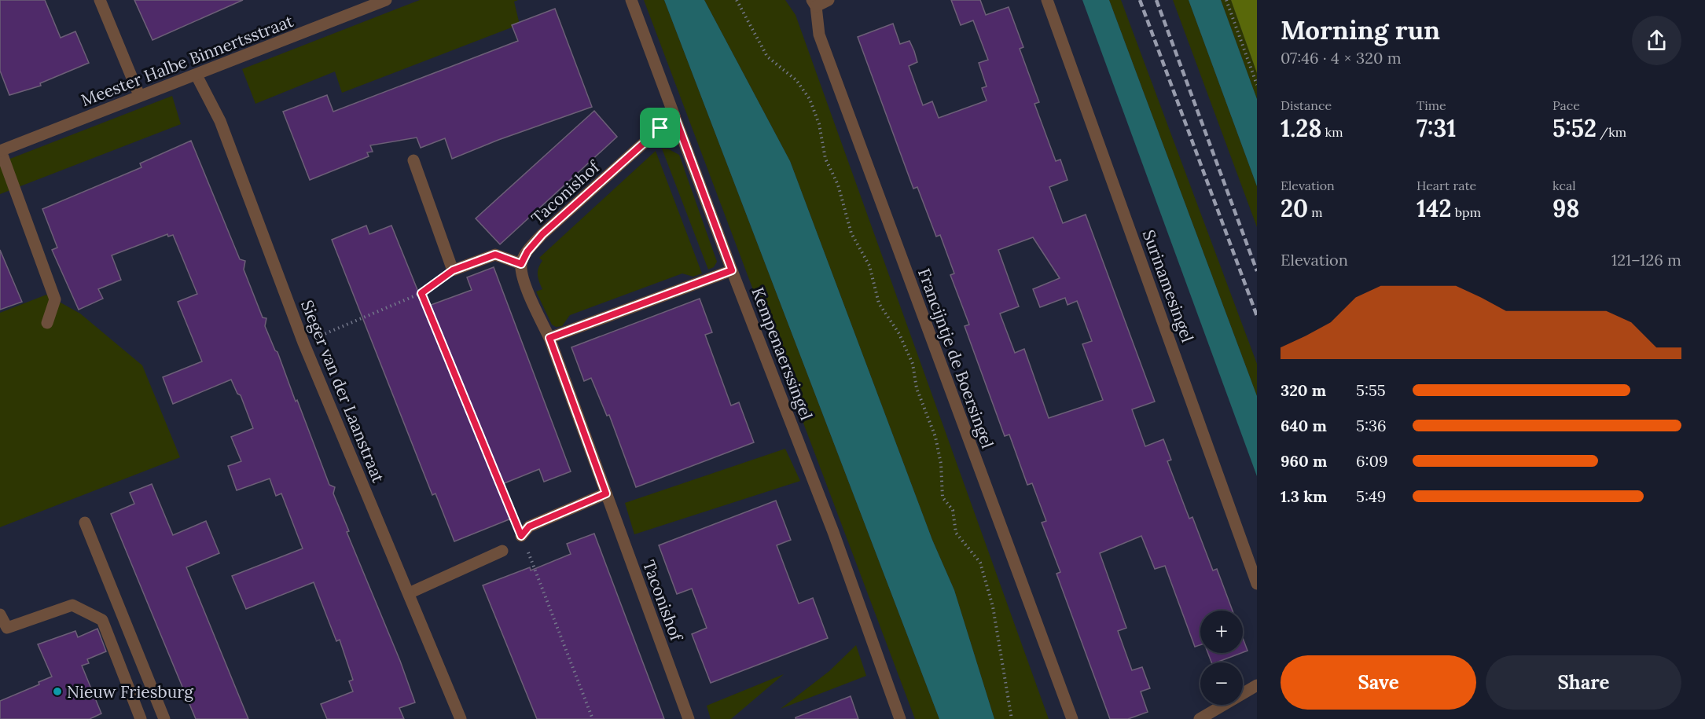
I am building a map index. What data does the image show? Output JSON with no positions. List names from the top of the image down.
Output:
{
  "streets": {
    "street": [
      "Meester Halbe Binnertsstraat",
      "Taconishof",
      "Surinamesingel",
      "Kempenaerssingel",
      "Francijntje de Boersingel",
      "Sieger van der Laanstraat"
    ]
  },
  "crossings": [
    ["Meester Halbe Binnertsstraat", "Sieger van der Laanstraat"],
    ["Taconishof", "Kempenaerssingel"]
  ],
  "places": ["Nieuw Friesburg"],
  "page": {
    "heading": ["Morning run", "07:46 · 4 × 320 m"],
    "stats": [
      ["Distance", "1.28 km"],
      ["Time", "7:31"],
      ["Pace", "5:52 /km"],
      ["Elevation", "20 m"],
      ["Heart rate", "142 bpm"],
      ["kcal", "98"]
    ],
    "chart": ["Elevation", "121–126 m"],
    "list": [
      {
        "name": "320 m",
        "note": "5:55"
      },
      {
        "name": "640 m",
        "note": "5:36"
      },
      {
        "name": "960 m",
        "note": "6:09"
      },
      {
        "name": "1.3 km",
        "note": "5:49"
      }
    ],
    "map_buttons": ["+", "−"],
    "buttons": ["Save", "Share"]
  }
}
